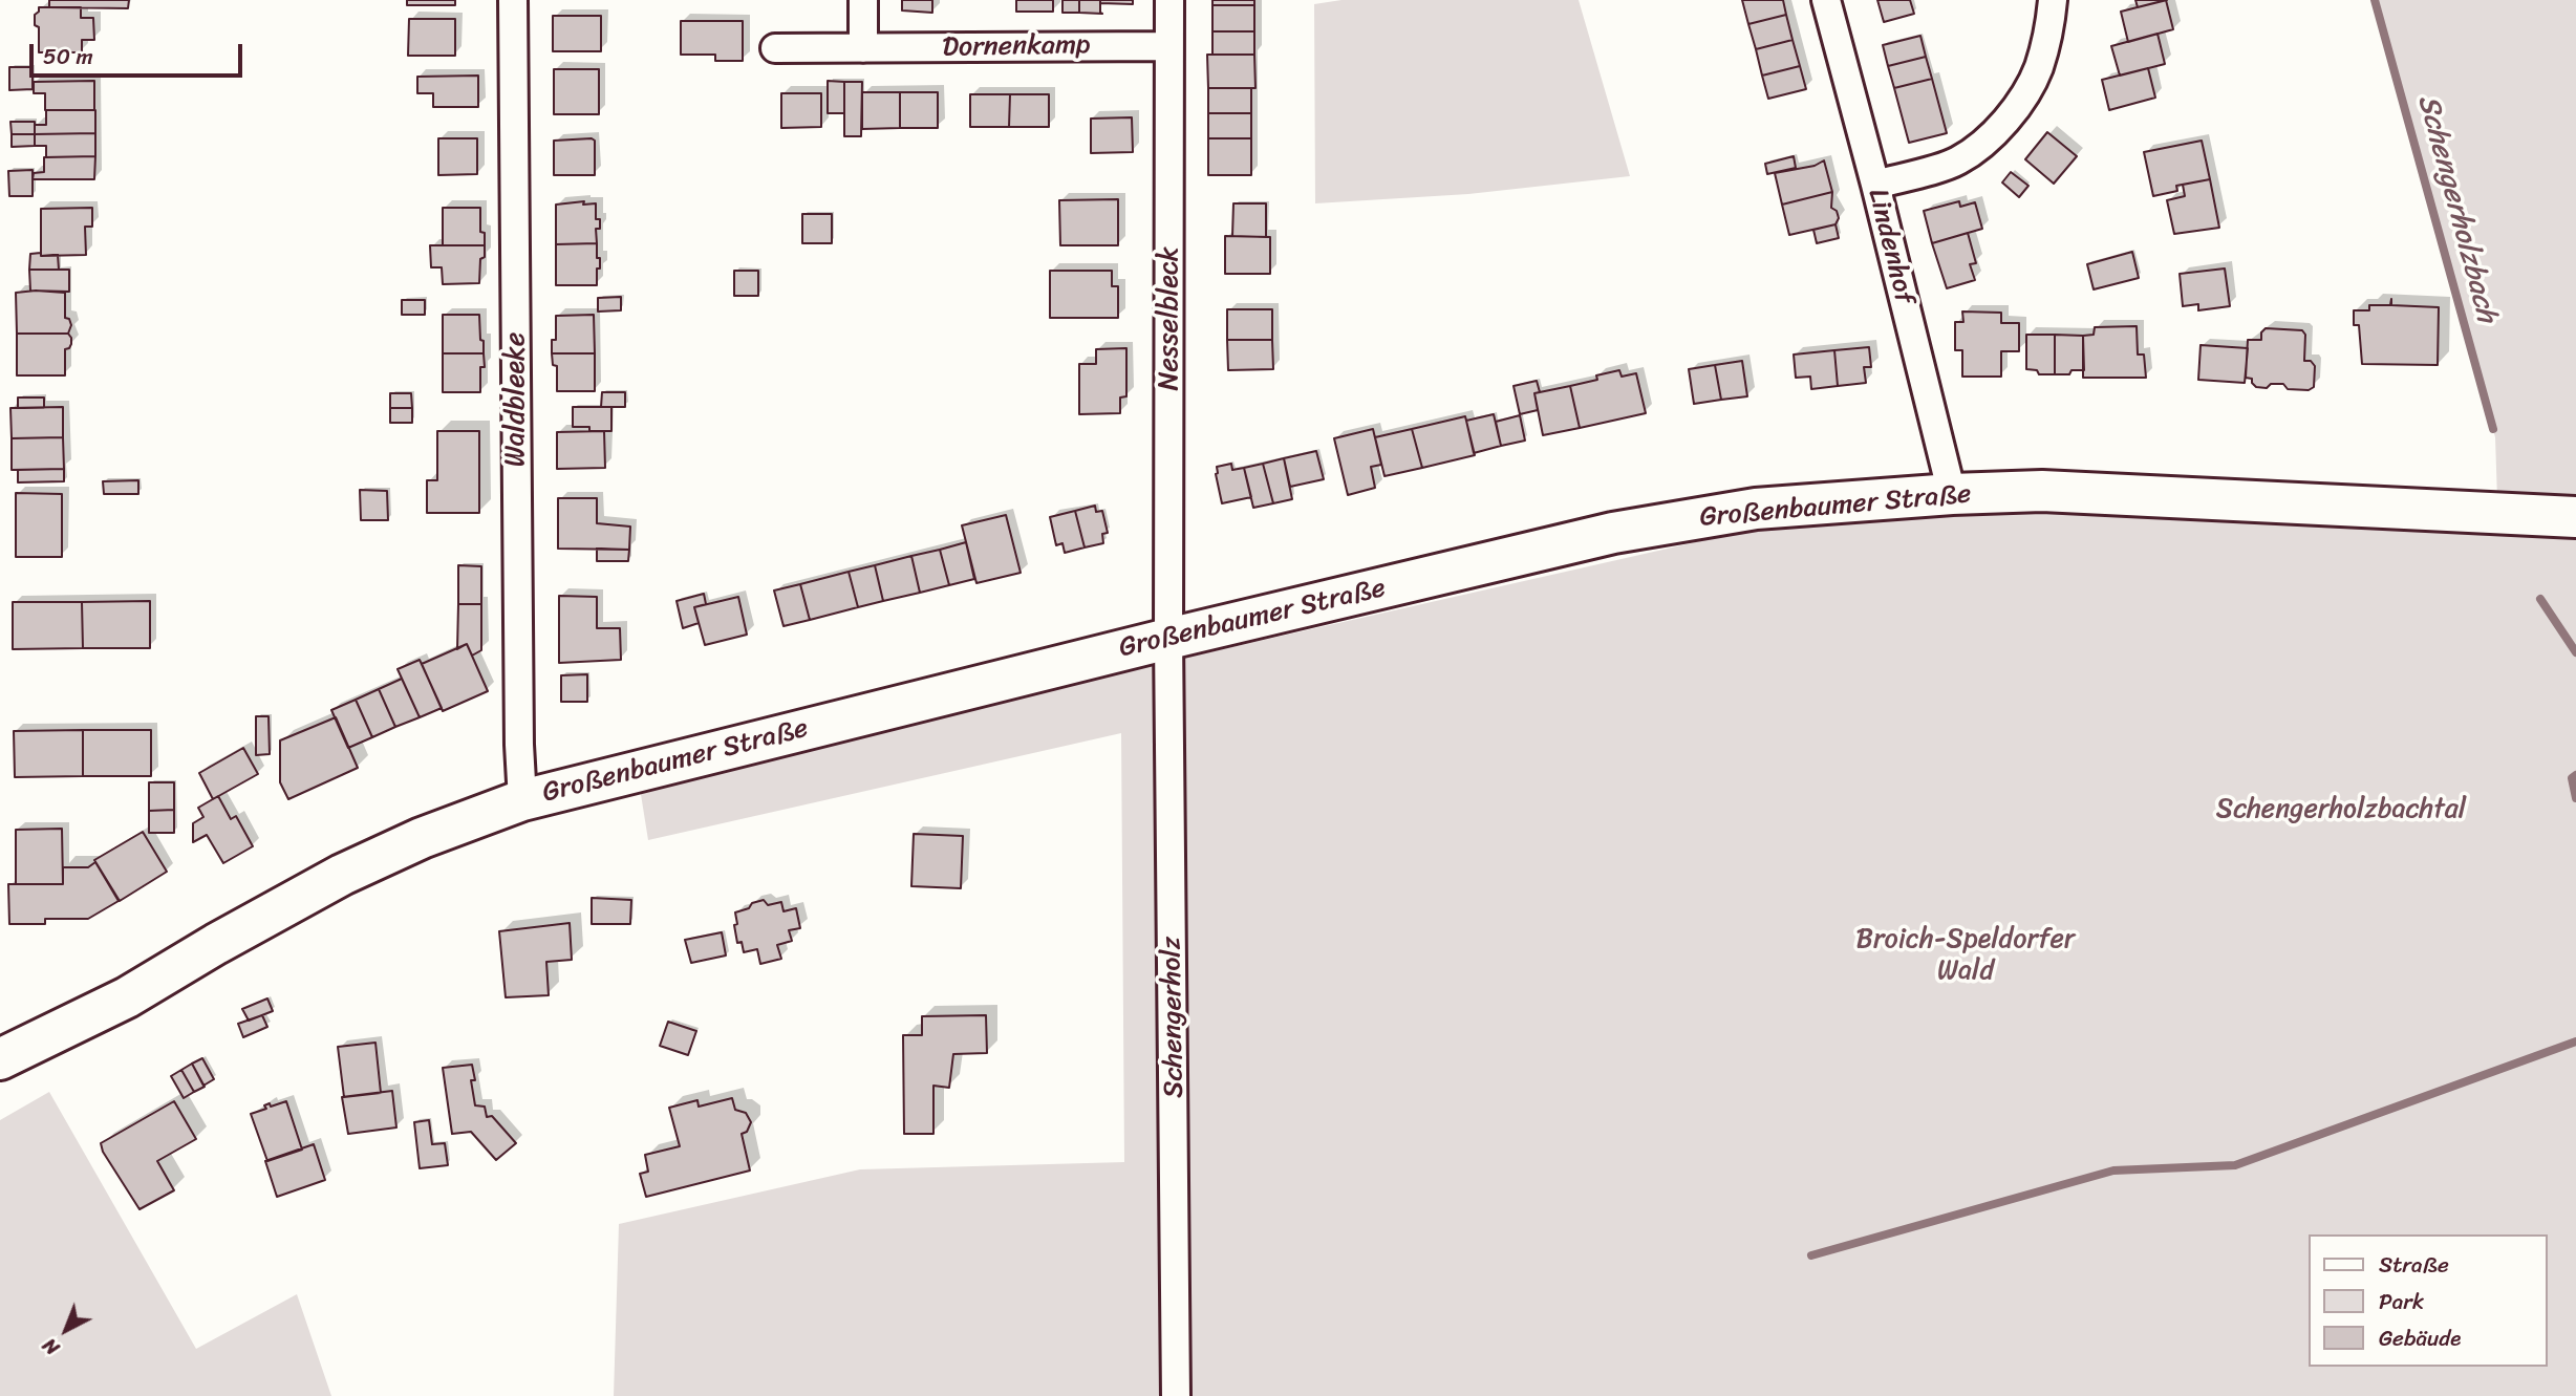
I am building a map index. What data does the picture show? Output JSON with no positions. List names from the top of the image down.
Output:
{
  "streets": {
    "street": [
      "Dornenkamp",
      "Lindenhof",
      "Nesselbleck",
      "Waldbleeke",
      "Großenbaumer Straße",
      "Schengerholz"
    ]
  },
  "crossings": [
    ["Dornenkamp", "Nesselbleck"],
    ["Lindenhof", "Großenbaumer Straße"],
    ["Nesselbleck", "Großenbaumer Straße"],
    ["Nesselbleck", "Schengerholz"],
    ["Waldbleeke", "Großenbaumer Straße"],
    ["Großenbaumer Straße", "Schengerholz"]
  ],
  "water": ["Schengerholzbach"],
  "parks": ["Schengerholzbachtal", "Broich-Speldorfer Wald"],
  "legend": ["Straße", "Park", "Gebäude"],
  "scale_bar": "50 m",
  "north": "bottom left"
}
